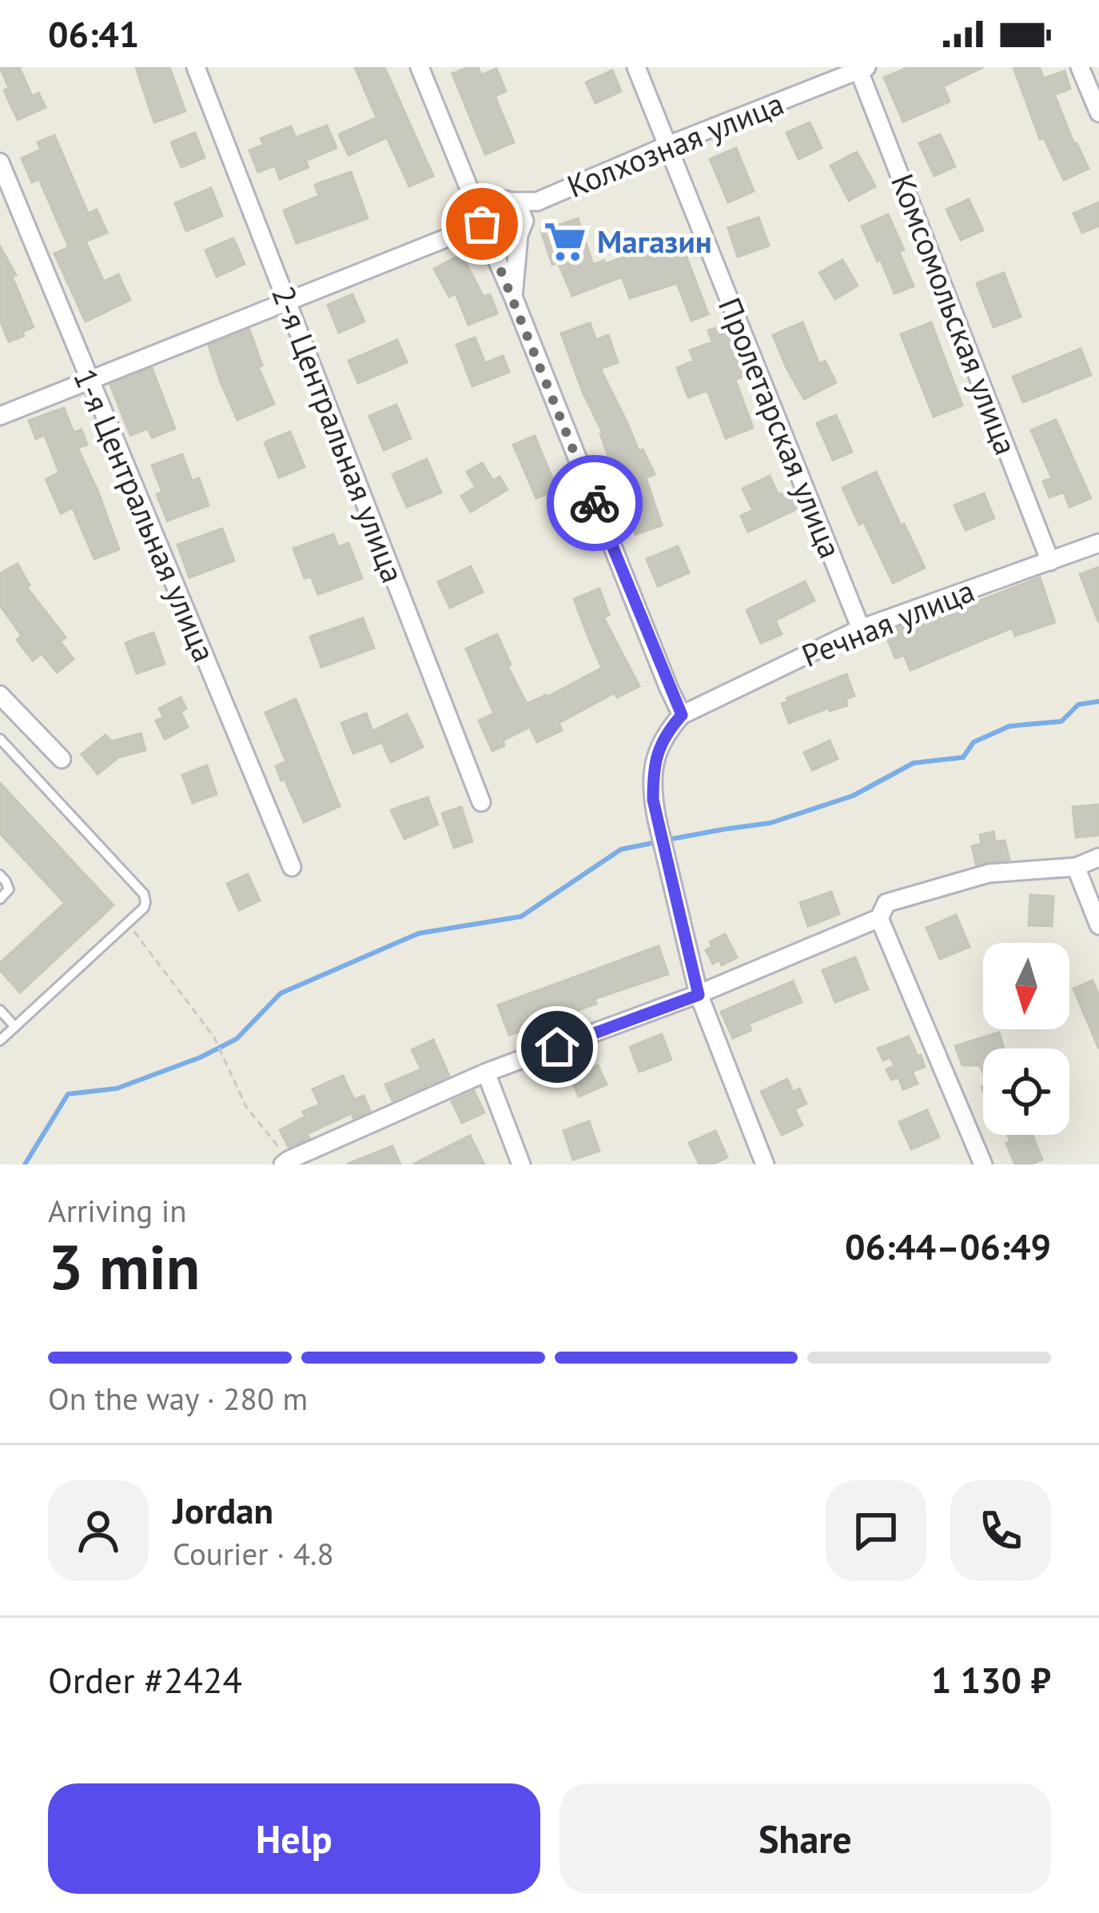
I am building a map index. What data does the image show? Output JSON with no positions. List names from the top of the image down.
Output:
{
  "streets": {
    "street": [
      "Колхозная улица",
      "Комсомольская улица",
      "Пролетарская улица",
      "2-я Центральная улица",
      "1-я Центральная улица",
      "Речная улица"
    ]
  },
  "crossings": [
    ["Колхозная улица", "Комсомольская улица"],
    ["Колхозная улица", "Пролетарская улица"],
    ["Комсомольская улица", "Речная улица"],
    ["Пролетарская улица", "Речная улица"]
  ],
  "places": {
    "supermarket": ["Магазин"]
  },
  "north": "bottom",
  "page": {
    "status": "06:41",
    "heading": ["3 min", "Arriving in", "06:44–06:49"],
    "panel": [
      "Jordan",
      "Courier · 4.8",
      "Order #2424",
      "1 130 ₽"
    ],
    "bar": "On the way · 280 m",
    "buttons": ["Help", "Share"]
  }
}
